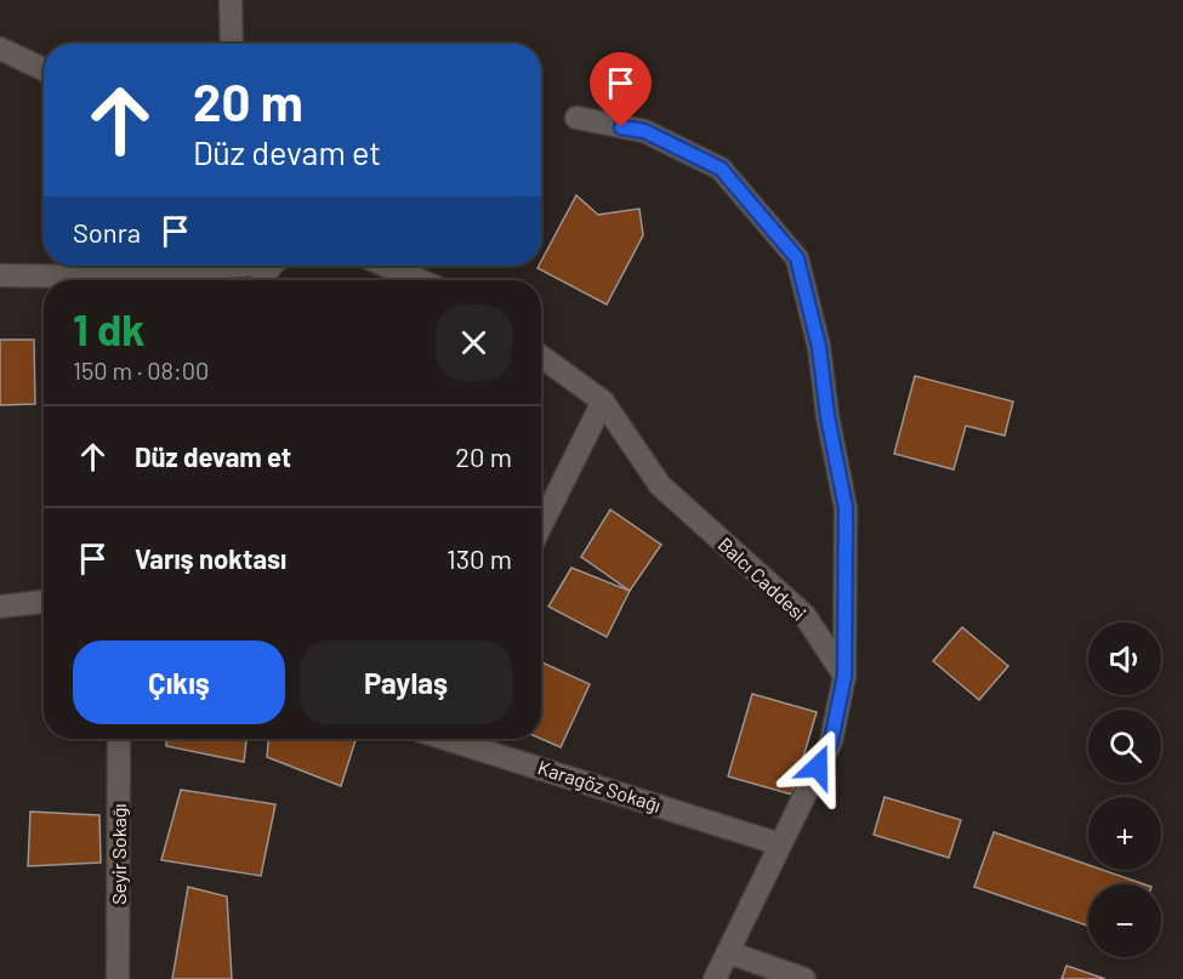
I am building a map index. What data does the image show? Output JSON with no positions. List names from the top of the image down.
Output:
{
  "streets": {
    "street": ["Balcı Caddesi", "Karagöz Sokağı", "Seyir Sokağı"]
  },
  "page": {
    "turn": ["20 m", "Düz devam et"],
    "then": "Sonra",
    "heading": ["1 dk", "150 m · 08:00"],
    "list": [
      {
        "name": "Düz devam et",
        "value": "20 m"
      },
      {
        "name": "Varış noktası",
        "value": "130 m"
      }
    ],
    "map_buttons": ["+", "−"],
    "buttons": ["Çıkış", "Paylaş"]
  }
}
